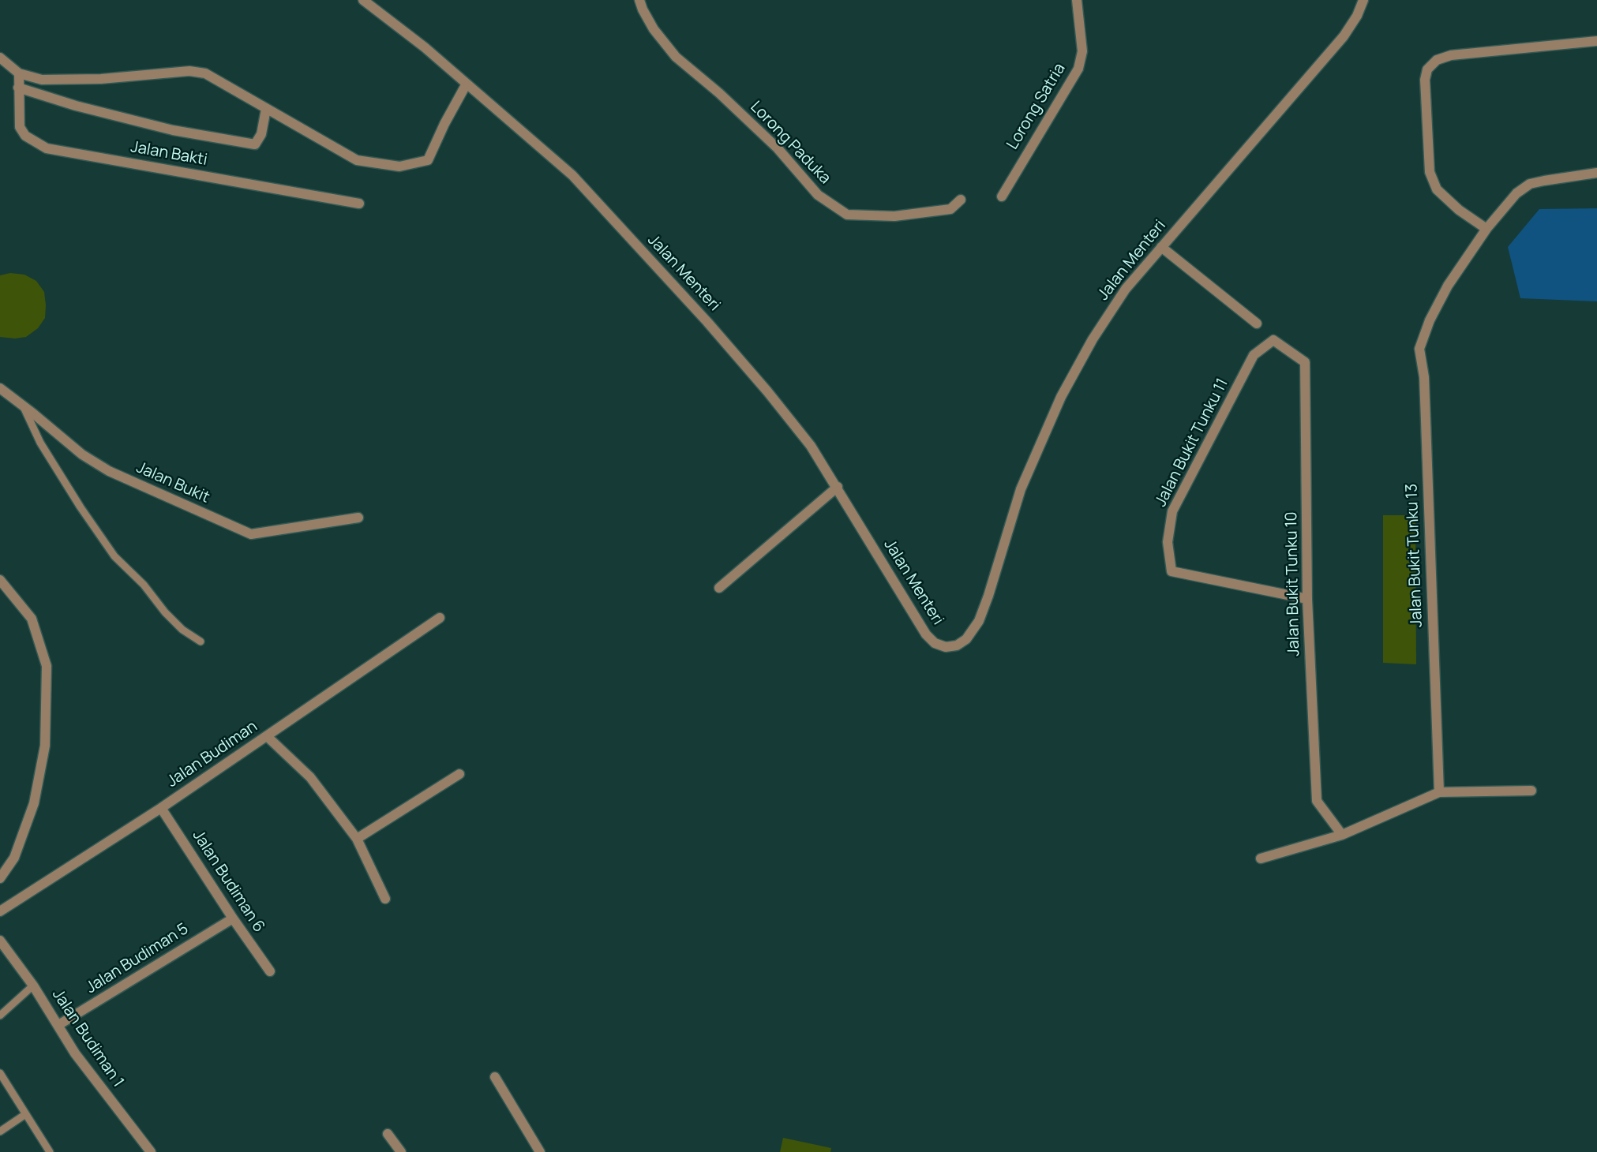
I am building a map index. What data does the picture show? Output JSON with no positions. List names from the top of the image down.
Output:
{
  "streets": {
    "street": [
      "Lorong Satria",
      "Lorong Paduka",
      "Jalan Bakti",
      "Jalan Menteri",
      "Jalan Bukit Tunku 11",
      "Jalan Bukit",
      "Jalan Bukit Tunku 13",
      "Jalan Bukit Tunku 10",
      "Jalan Budiman",
      "Jalan Budiman 6",
      "Jalan Budiman 5",
      "Jalan Budiman 1"
    ]
  },
  "crossings": [
    ["Jalan Bukit Tunku 11", "Jalan Bukit Tunku 10"],
    ["Jalan Budiman", "Jalan Budiman 6"],
    ["Jalan Budiman 6", "Jalan Budiman 5"],
    ["Jalan Budiman 5", "Jalan Budiman 1"]
  ]
}
